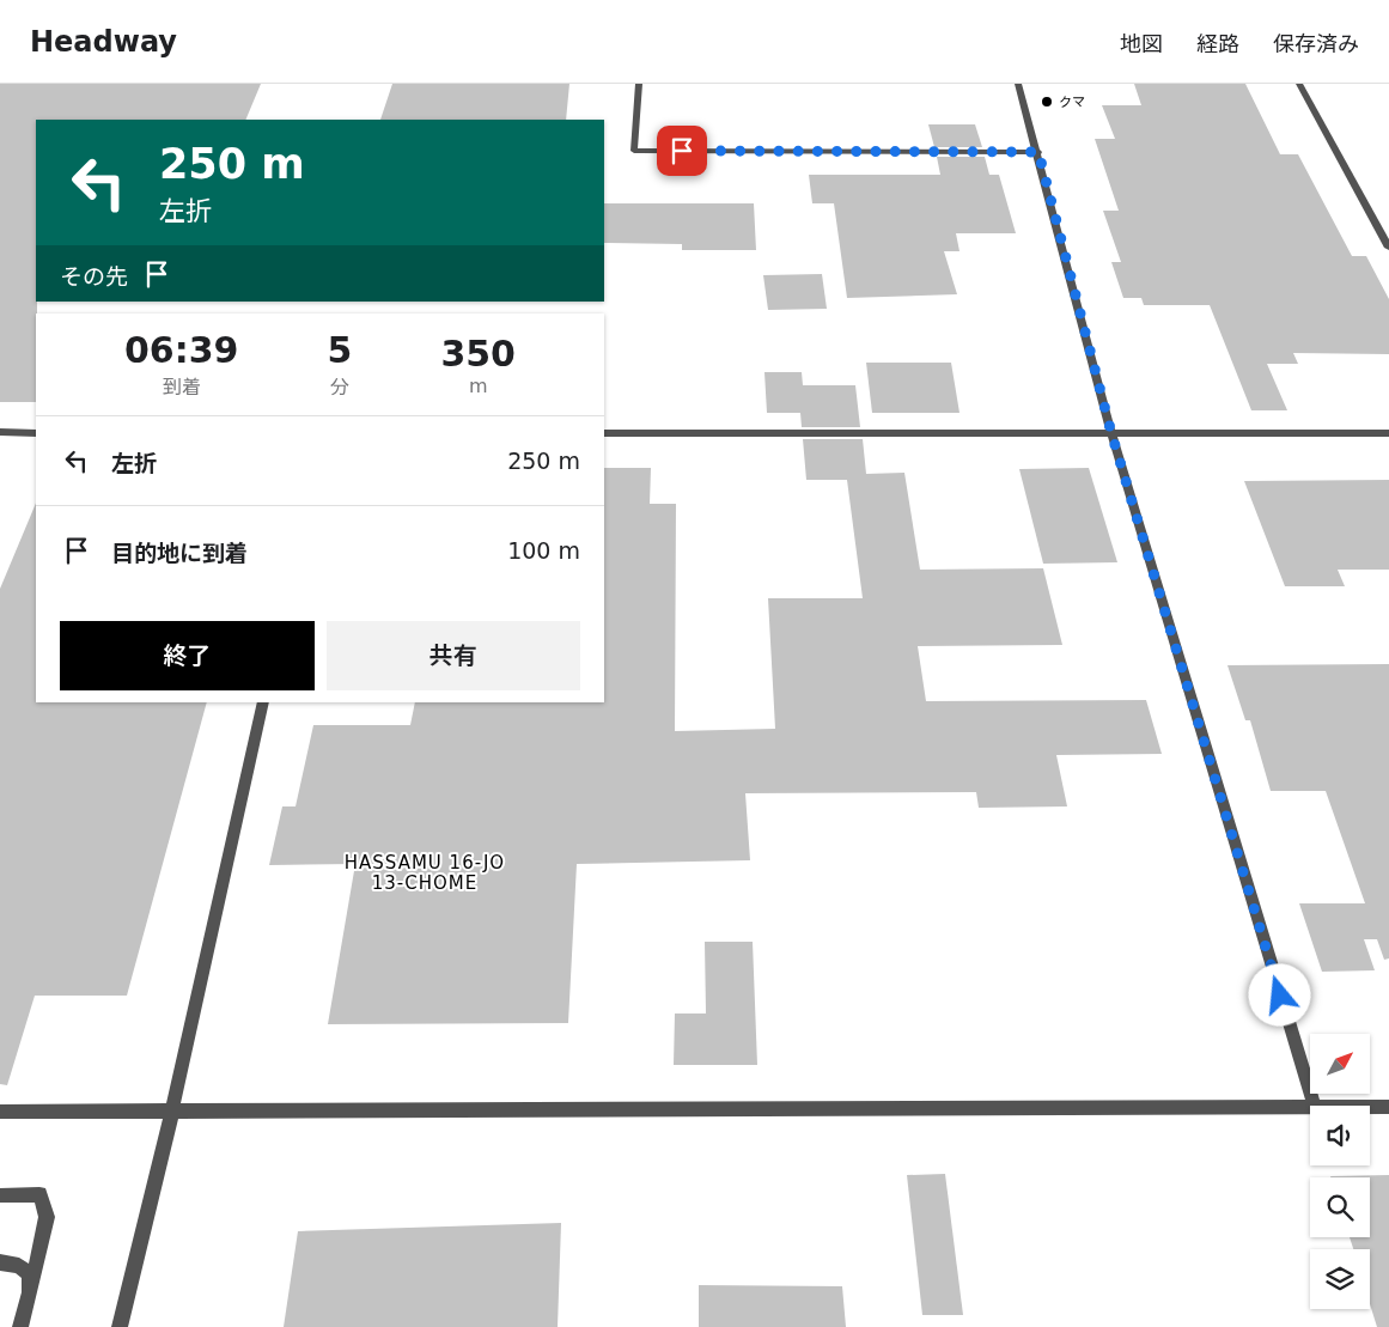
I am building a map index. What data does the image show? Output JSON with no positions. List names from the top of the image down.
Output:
{
  "districts": ["HASSAMU 16-JO 13-CHOME"],
  "places": ["クマ"],
  "north": "top right",
  "page": {
    "header": "Headway",
    "nav": ["地図", "経路", "保存済み"],
    "turn": ["250 m", "左折"],
    "then": "その先",
    "eta": [
      "06:39",
      "到着",
      "5",
      "分",
      "350",
      "m"
    ],
    "list": [
      {
        "name": "左折",
        "value": "250 m"
      },
      {
        "name": "目的地に到着",
        "value": "100 m"
      }
    ],
    "buttons": ["終了", "共有"]
  }
}
